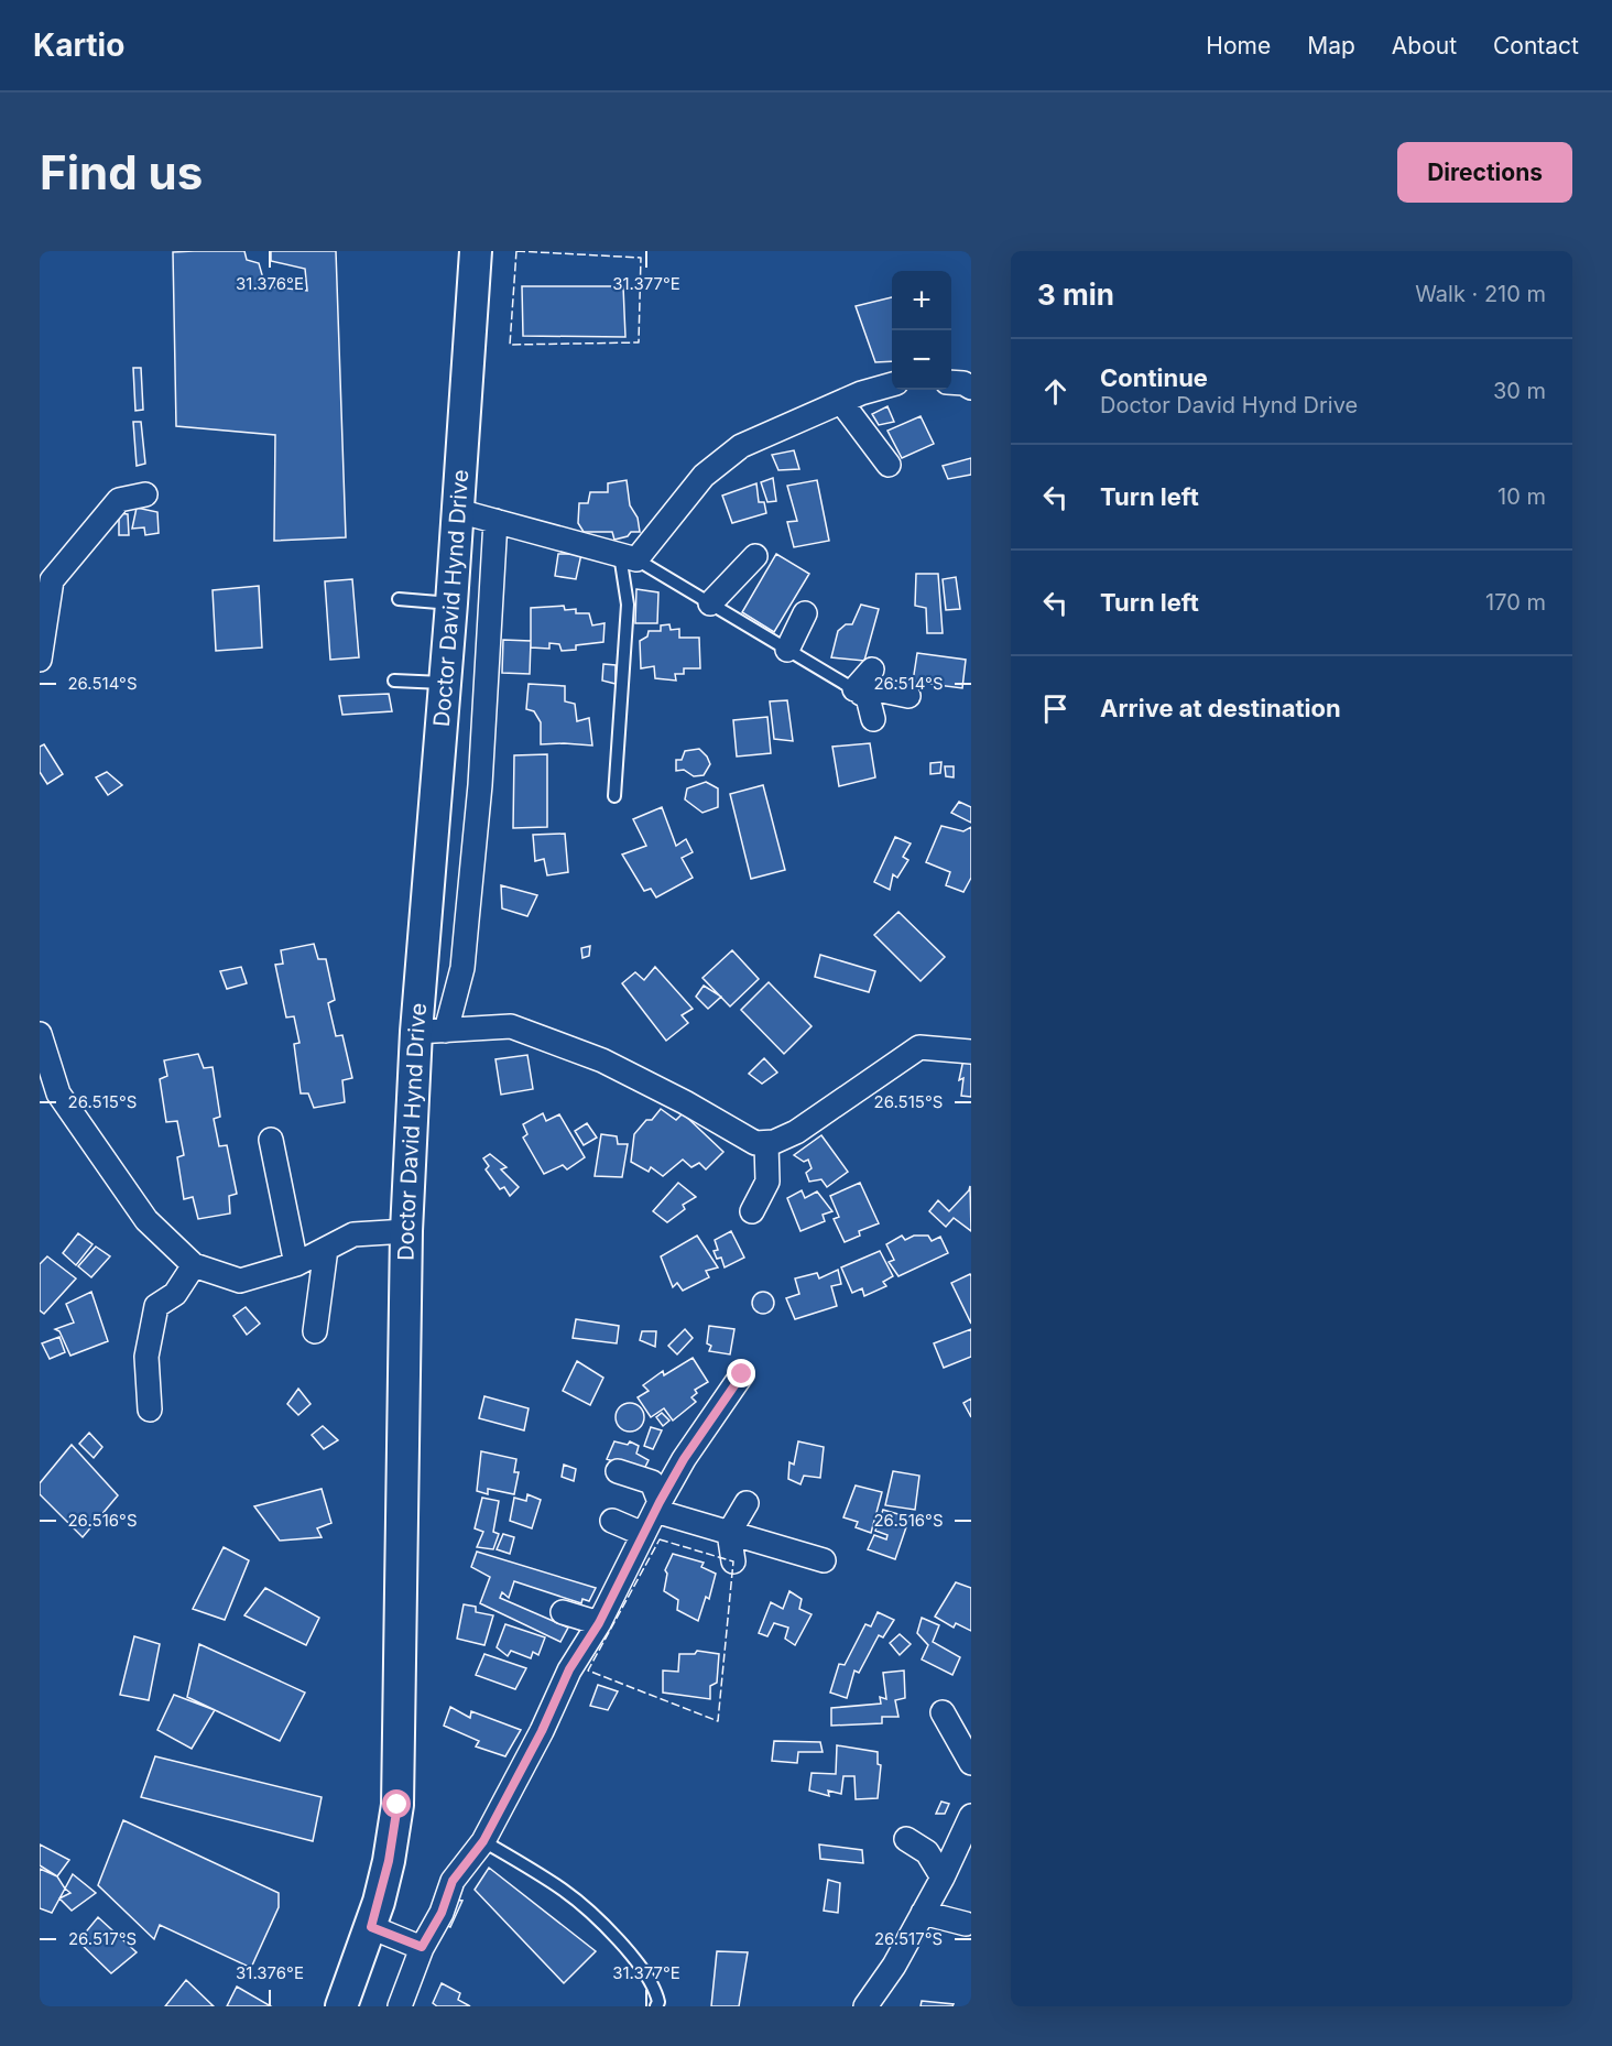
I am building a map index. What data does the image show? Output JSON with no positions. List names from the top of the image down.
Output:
{
  "streets": {
    "main road": ["Doctor David Hynd Drive"]
  },
  "page": {
    "header": "Kartio",
    "nav": [
      "Home",
      "Map",
      "About",
      "Contact"
    ],
    "buttons": "Directions",
    "title": "Find us",
    "heading": ["3 min", "Walk · 210 m"],
    "map_buttons": ["+", "−"],
    "list": [
      ["Continue", "Doctor David Hynd Drive", "30 m"],
      ["Turn left", "10 m"],
      ["Turn left", "170 m"],
      "Arrive at destination"
    ]
  },
  "coordinates": [
    "31.376°E",
    "31.377°E",
    "26.514°S",
    "26.515°S",
    "26.516°S",
    "26.517°S"
  ]
}
